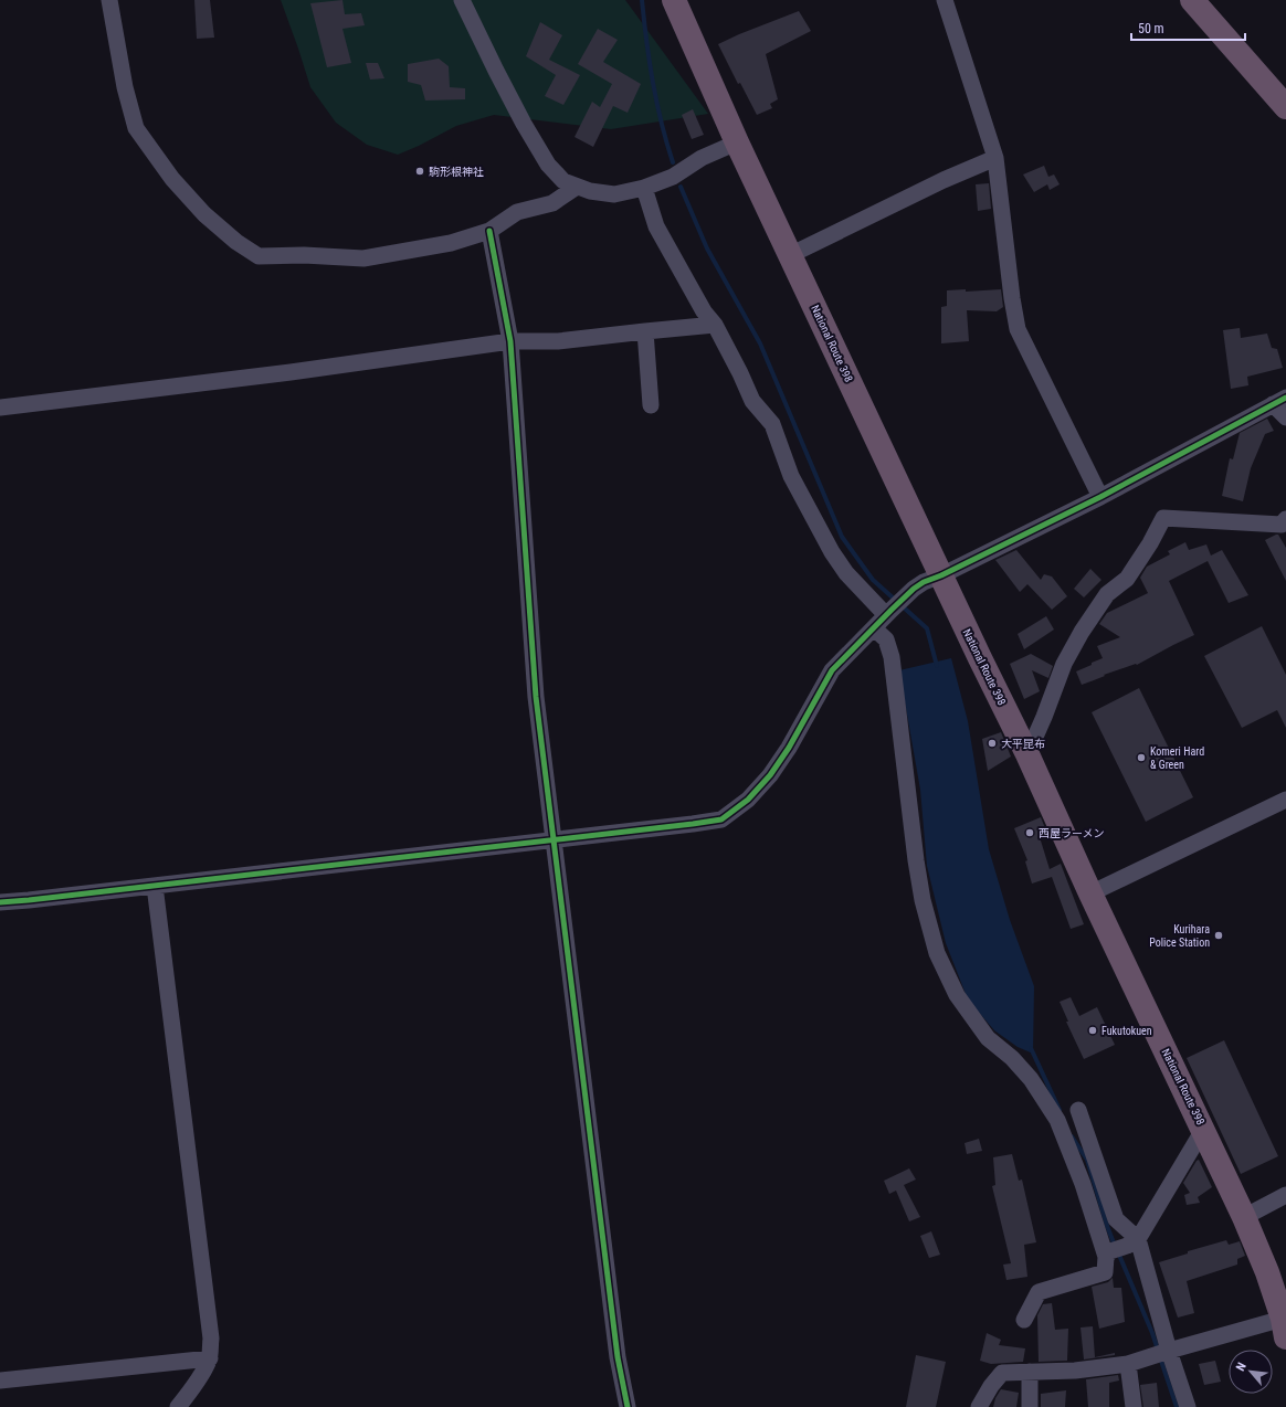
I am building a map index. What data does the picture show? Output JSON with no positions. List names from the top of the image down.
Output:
{
  "streets": {
    "highway": ["National Route 398"]
  },
  "places": [
    "駒形根神社",
    "大平昆布",
    "Komeri Hard & Green",
    "西屋ラーメン",
    "Kurihara Police Station",
    "Fukutokuen"
  ],
  "scale_bar": "50 m",
  "north": "top left"
}
